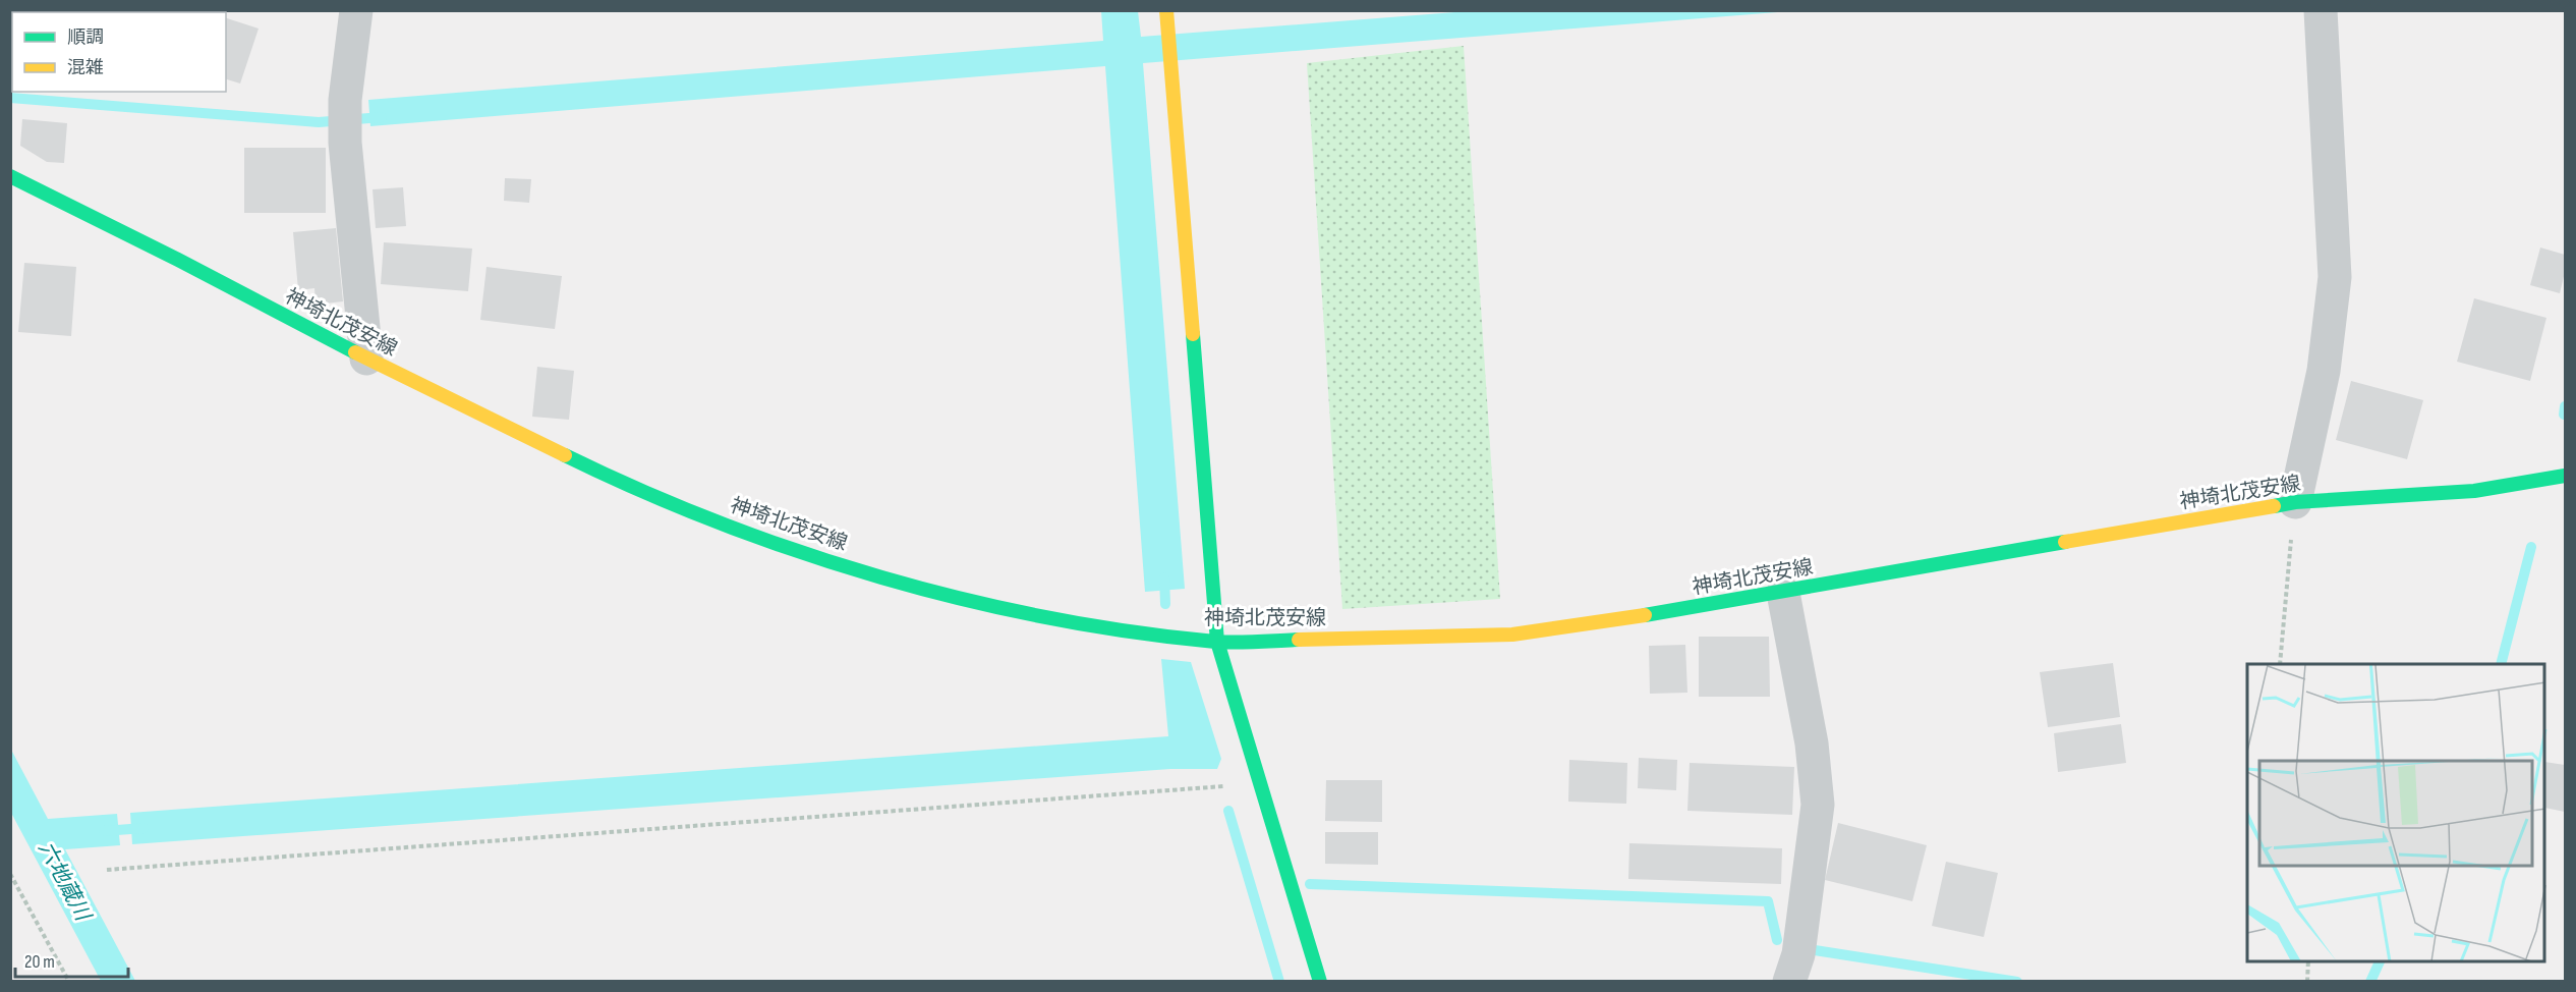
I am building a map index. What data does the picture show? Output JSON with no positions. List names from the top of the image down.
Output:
{
  "streets": {
    "main road": ["神埼北茂安線"]
  },
  "water": ["六地蔵川"],
  "legend": ["順調", "混雑"],
  "scale_bar": "20 m"
}
